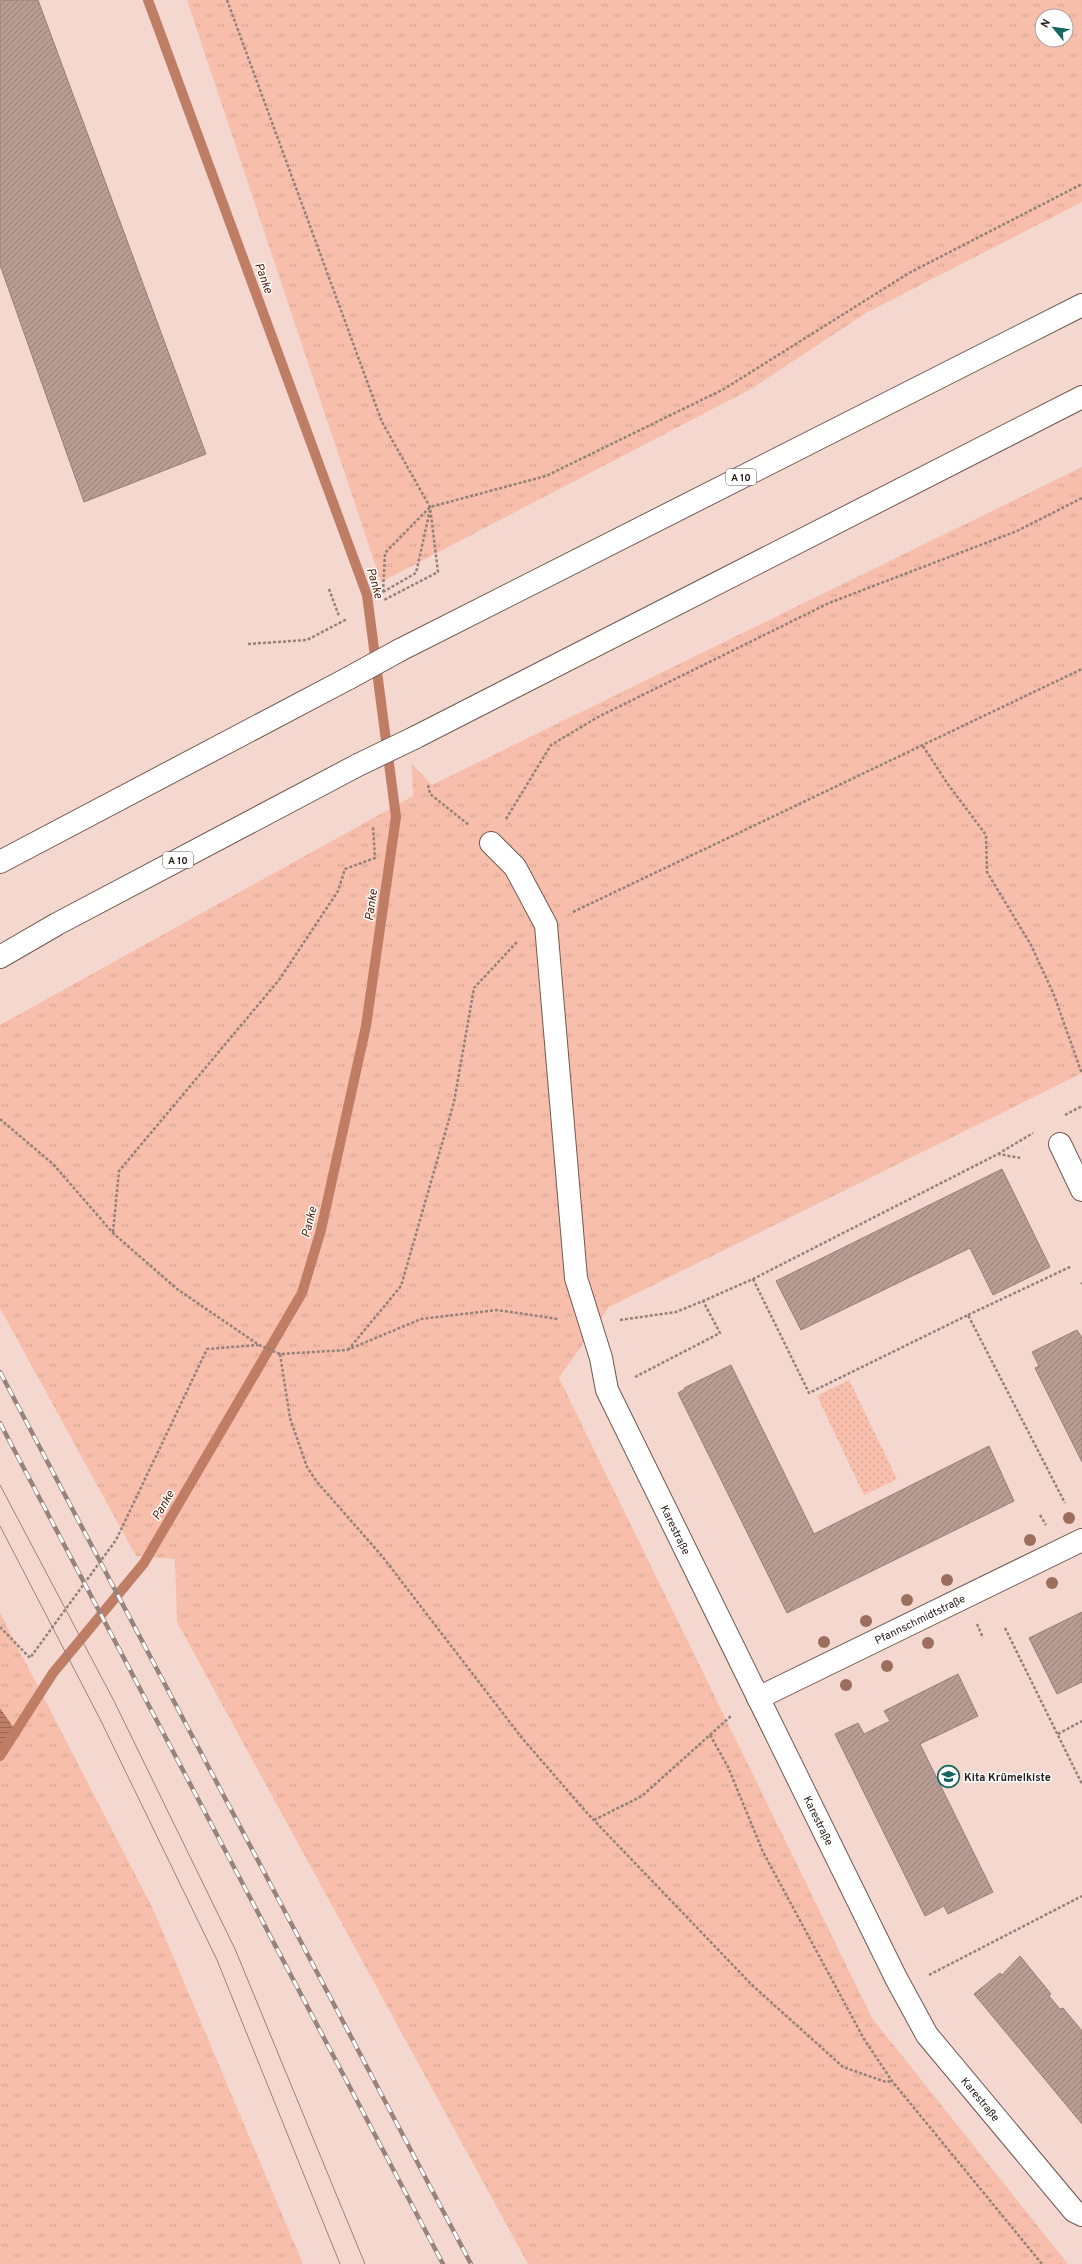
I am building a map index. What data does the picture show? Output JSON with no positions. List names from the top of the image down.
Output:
{
  "streets": {
    "main road": ["A 10", "Karestraße", "Pfannschmidtstraße"]
  },
  "crossings": [
    ["Karestraße", "Pfannschmidtstraße"]
  ],
  "water": ["Panke"],
  "places": {
    "school or university": ["Kita Krümelkiste"]
  },
  "north": "top left"
}
